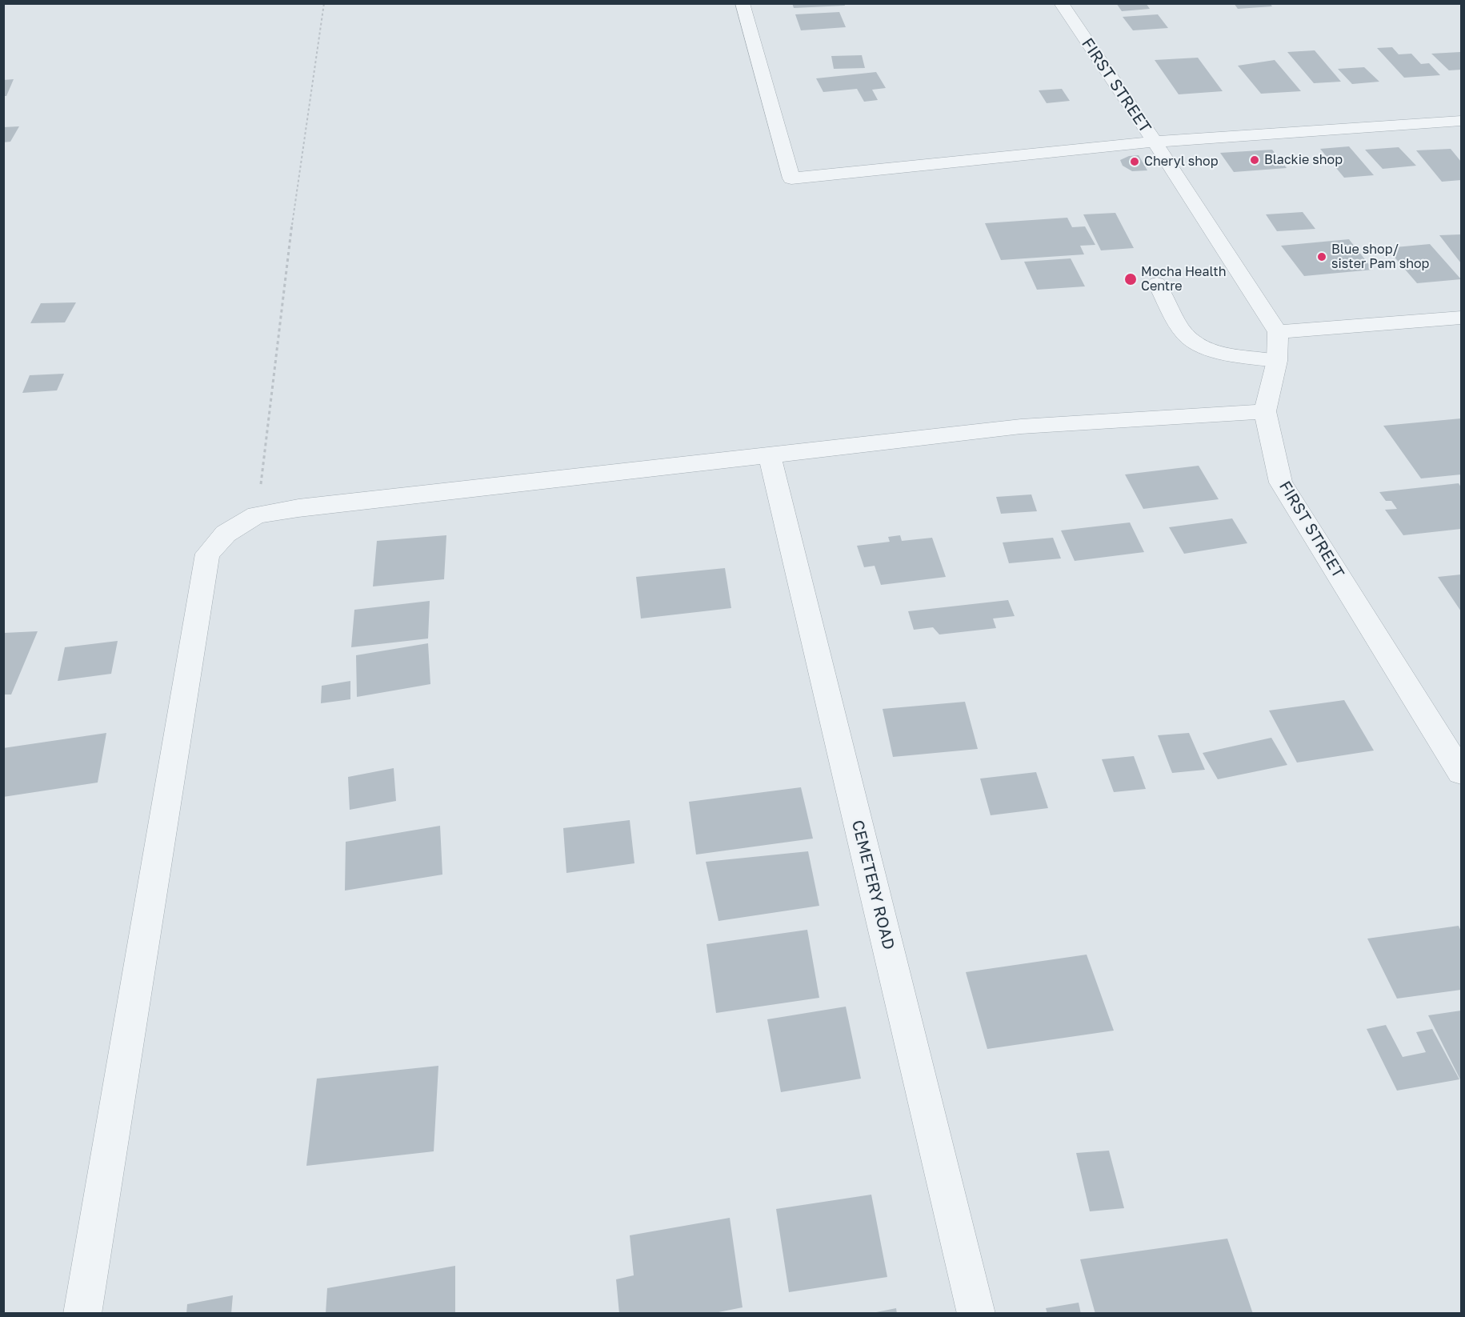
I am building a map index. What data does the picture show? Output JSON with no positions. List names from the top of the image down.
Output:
{
  "streets": {
    "street": ["FIRST STREET", "CEMETERY ROAD"]
  },
  "places": [
    "Blackie shop",
    "Cheryl shop",
    "Blue shop/ sister Pam shop",
    "Mocha Health Centre"
  ]
}
